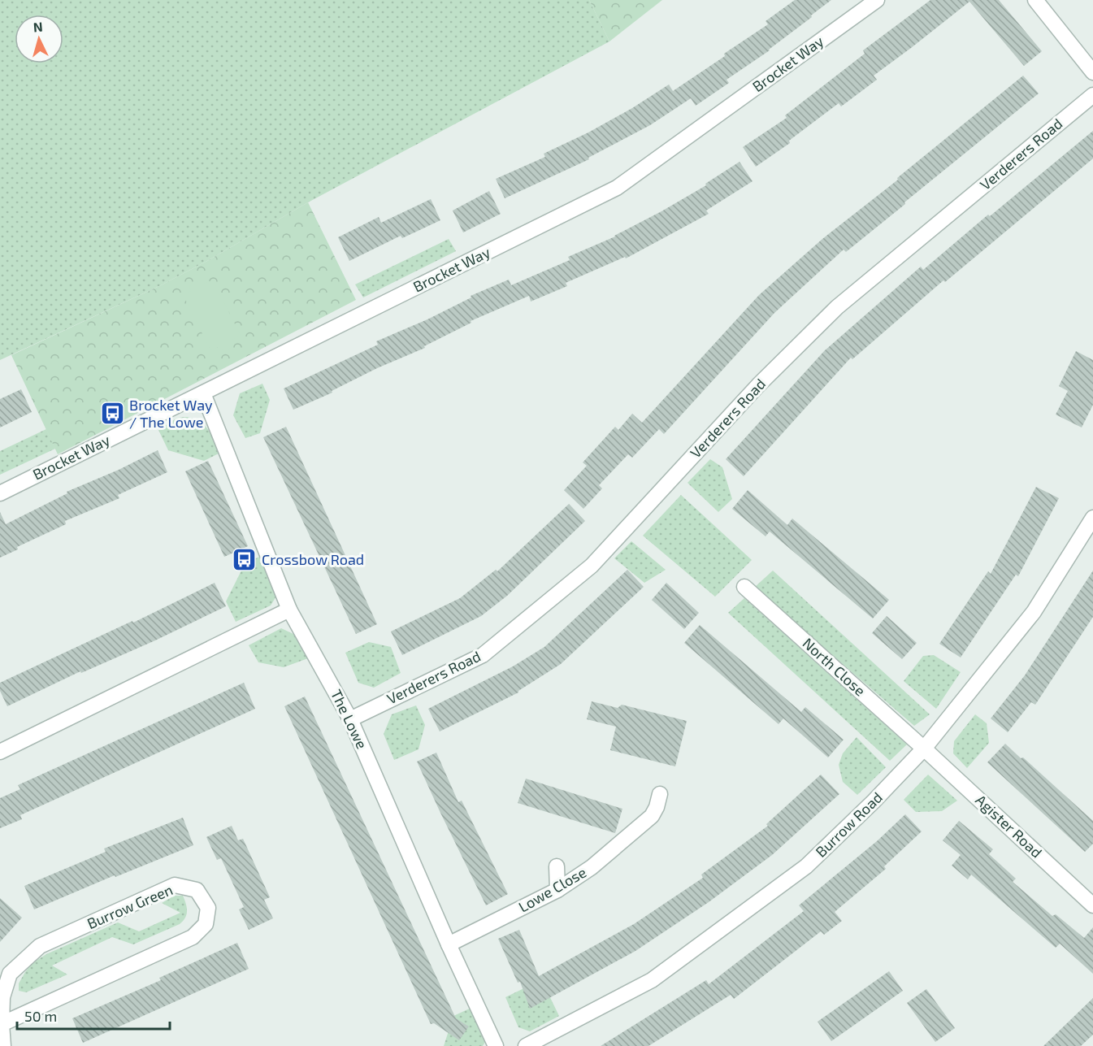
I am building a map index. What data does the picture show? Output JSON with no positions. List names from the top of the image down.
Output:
{
  "streets": {
    "street": [
      "Brocket Way",
      "Verderers Road",
      "North Close",
      "The Lowe",
      "Burrow Road",
      "Agister Road",
      "Lowe Close",
      "Burrow Green"
    ]
  },
  "crossings": [
    ["Brocket Way", "The Lowe"],
    ["Verderers Road", "The Lowe"],
    ["North Close", "Burrow Road"],
    ["North Close", "Agister Road"],
    ["The Lowe", "Lowe Close"],
    ["Burrow Road", "Agister Road"]
  ],
  "places": {
    "bus stop": ["Brocket Way / The Lowe", "Crossbow Road"]
  },
  "scale_bar": "50 m",
  "north": "top"
}
